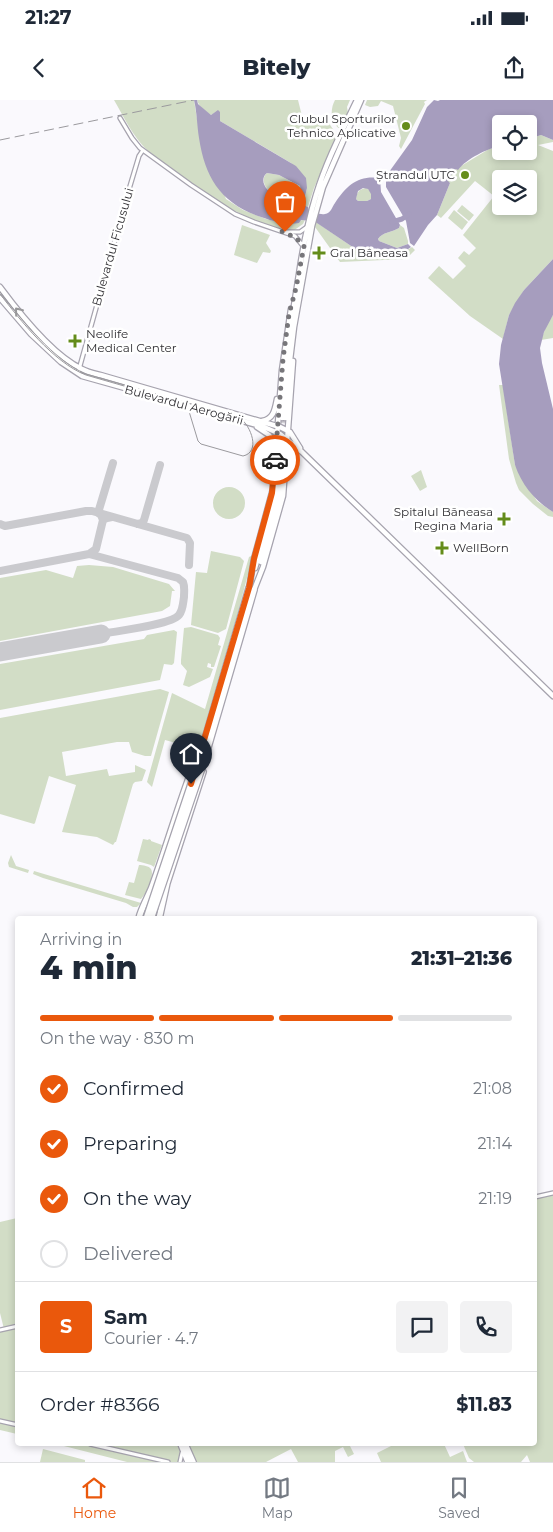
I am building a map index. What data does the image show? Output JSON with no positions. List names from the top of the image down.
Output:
{
  "streets": {
    "main road": ["Bulevardul Aerogării"],
    "street": ["Bulevardul Ficusului"]
  },
  "crossings": [
    ["Bulevardul Ficusului", "Bulevardul Aerogării"]
  ],
  "places": {
    "other": ["Clubul Sporturilor Tehnico Aplicative", "Ștrandul UTC"],
    "health": [
      "Gral Băneasa",
      "Neolife Medical Center",
      "Spitalul Băneasa Regina Maria",
      "WellBorn"
    ]
  },
  "page": {
    "status": "21:27",
    "header": "Bitely",
    "heading": ["4 min", "Arriving in", "21:31–21:36"],
    "panel": [
      "Sam",
      "Courier · 4.7",
      "Order #8366",
      "$11.83"
    ],
    "bar": "On the way · 830 m",
    "list": [
      ["Confirmed", "21:08"],
      ["Preparing", "21:14"],
      ["On the way", "21:19"],
      "Delivered"
    ],
    "round": "S",
    "tabs": ["Home", "Map", "Saved"]
  }
}
